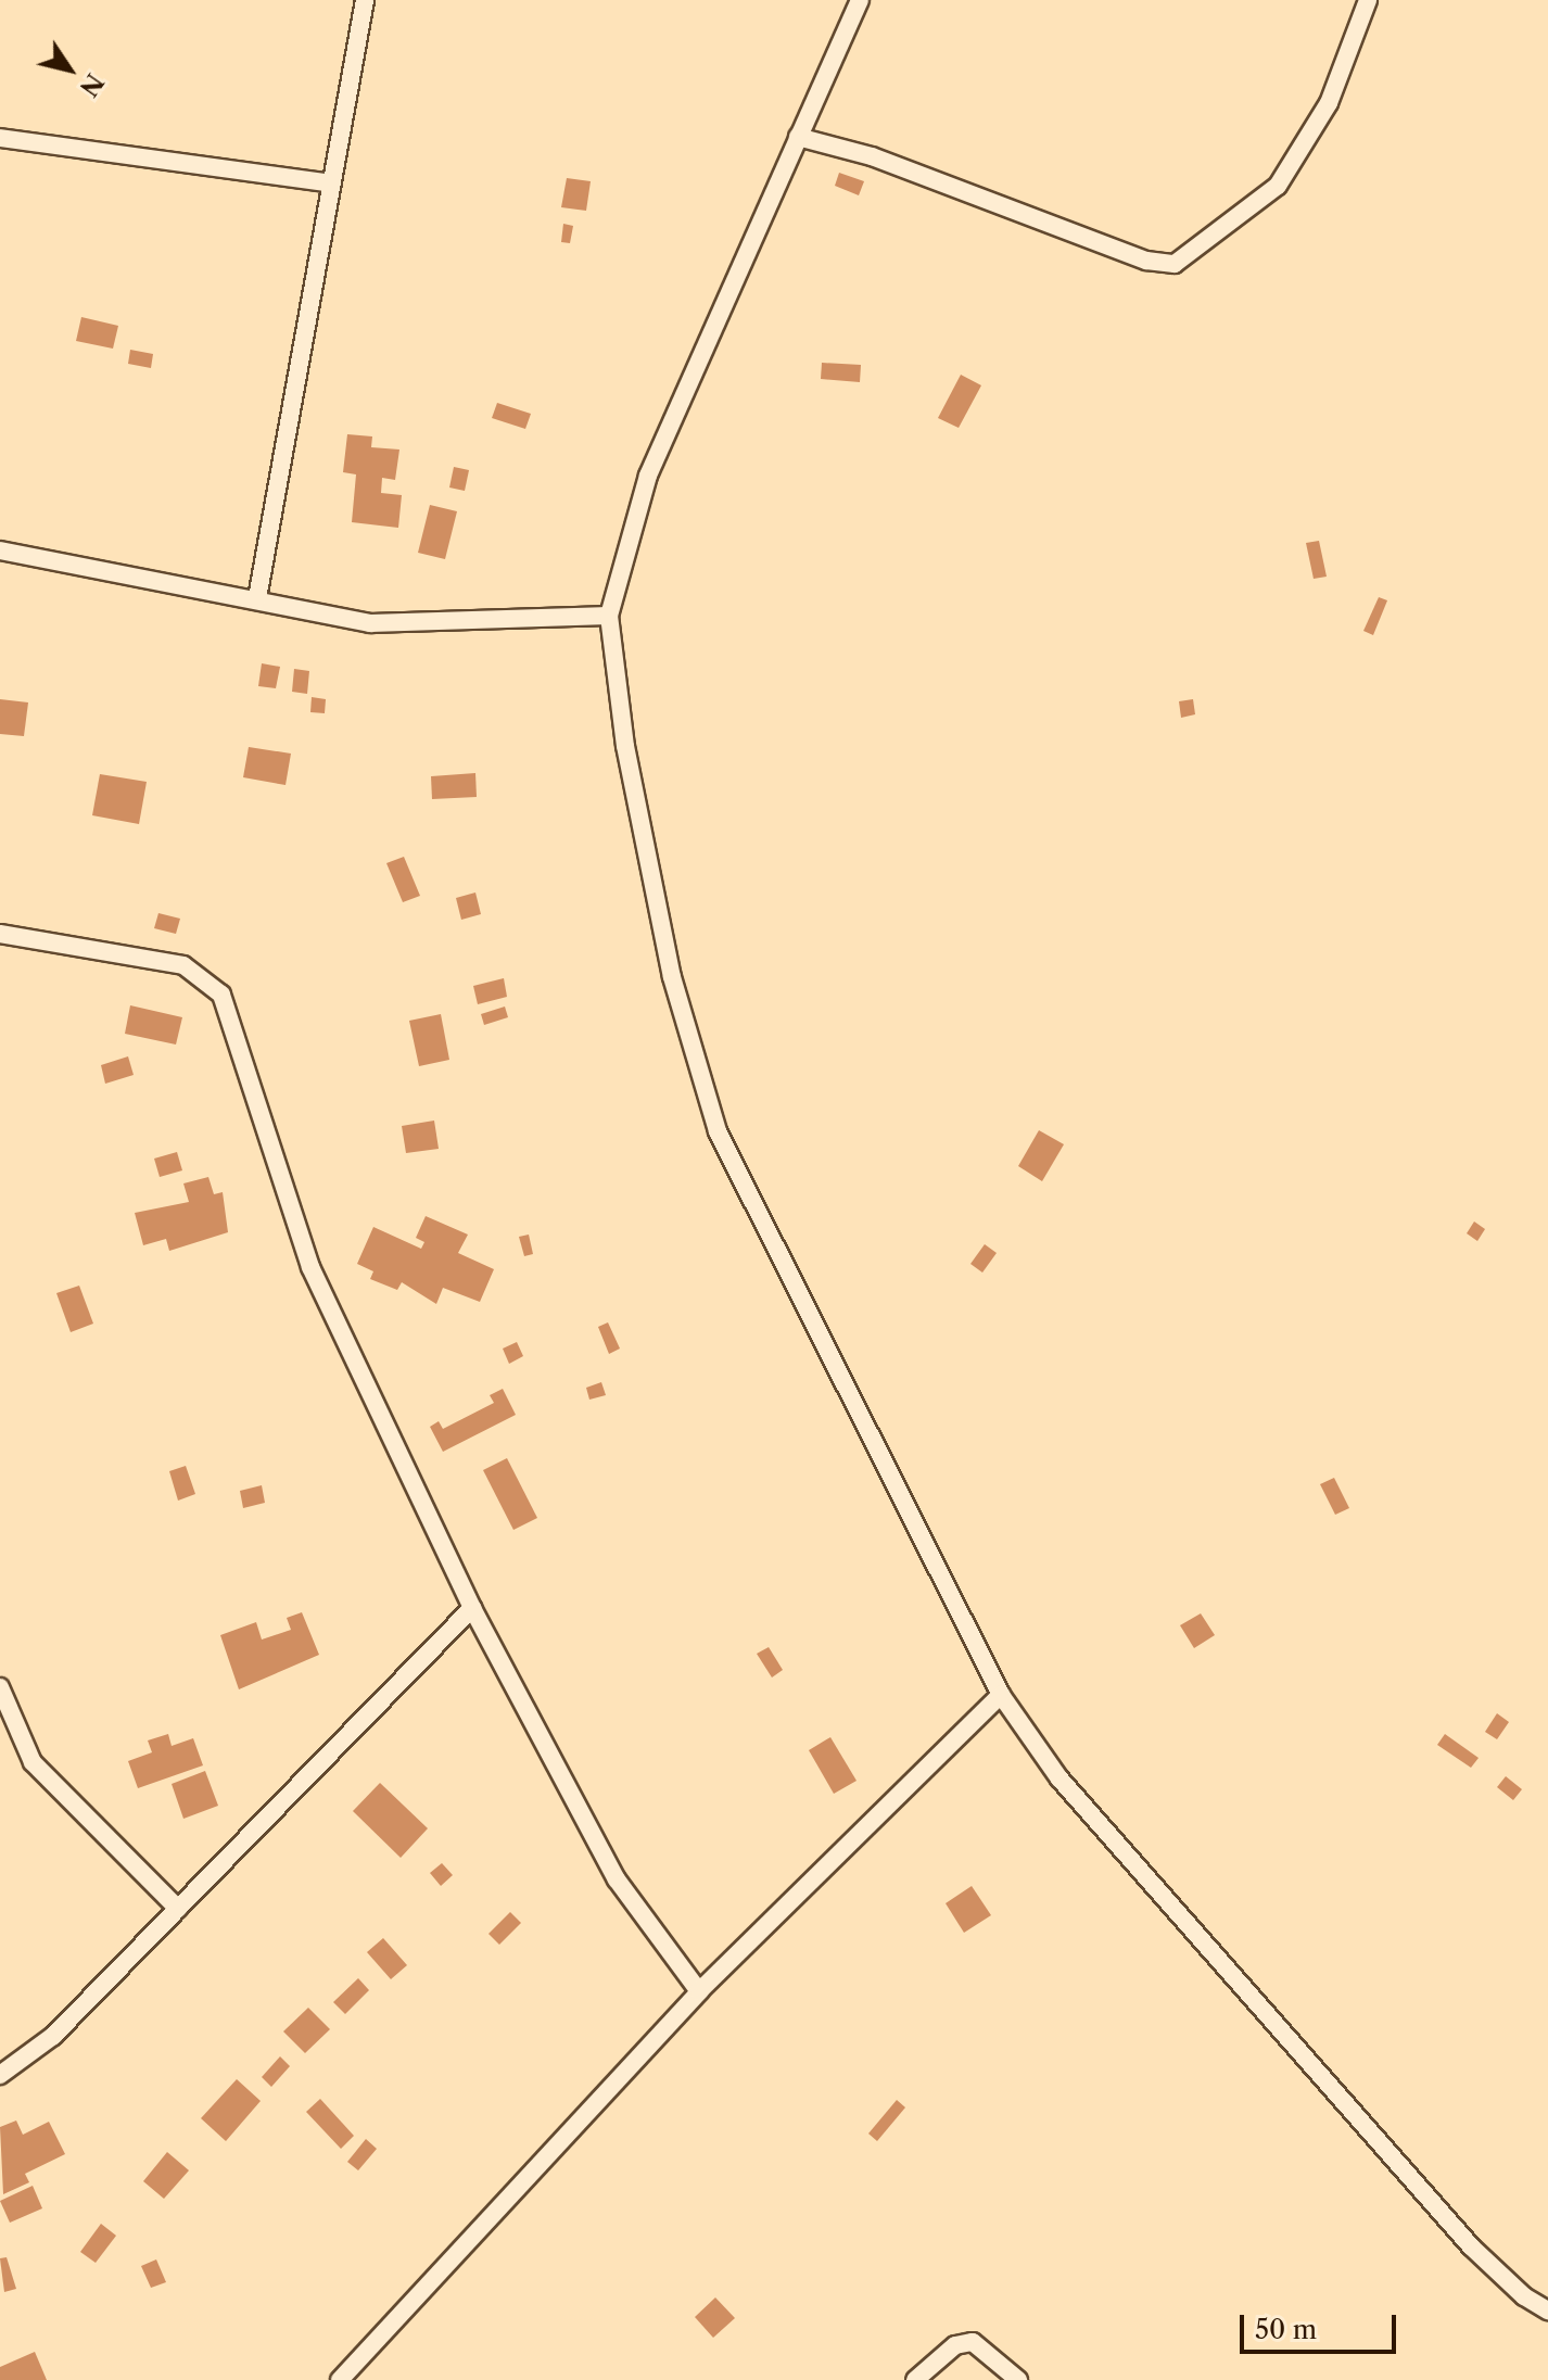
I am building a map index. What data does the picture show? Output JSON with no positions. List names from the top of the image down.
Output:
{
  "scale_bar": "50 m",
  "north": "bottom right"
}
